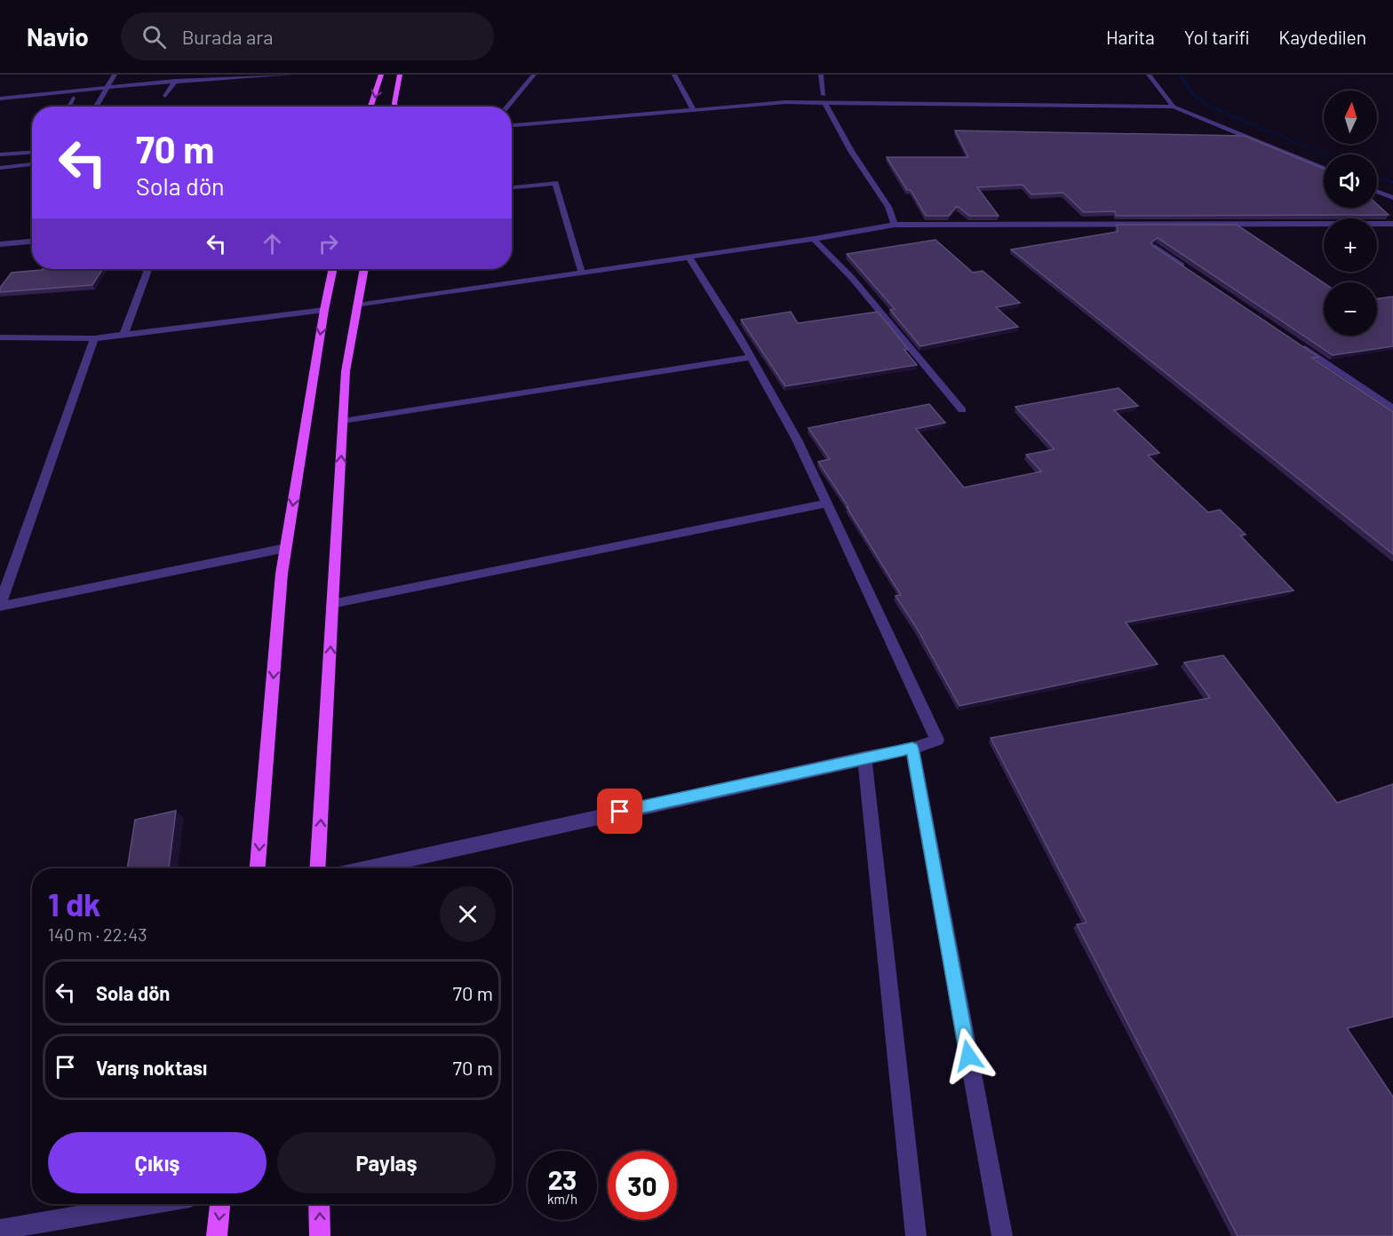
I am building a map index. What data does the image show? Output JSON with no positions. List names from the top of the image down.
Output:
{
  "north": "top",
  "page": {
    "header": "Navio",
    "search": "Burada ara",
    "nav": ["Harita", "Yol tarifi", "Kaydedilen"],
    "map_buttons": ["+", "−"],
    "turn": ["70 m", "Sola dön"],
    "heading": ["1 dk", "140 m · 22:43"],
    "list": [
      {
        "name": "Sola dön",
        "value": "70 m"
      },
      {
        "name": "Varış noktası",
        "value": "70 m"
      }
    ],
    "buttons": ["Çıkış", "Paylaş"],
    "speed": "23 km/h",
    "limit": "30"
  }
}
